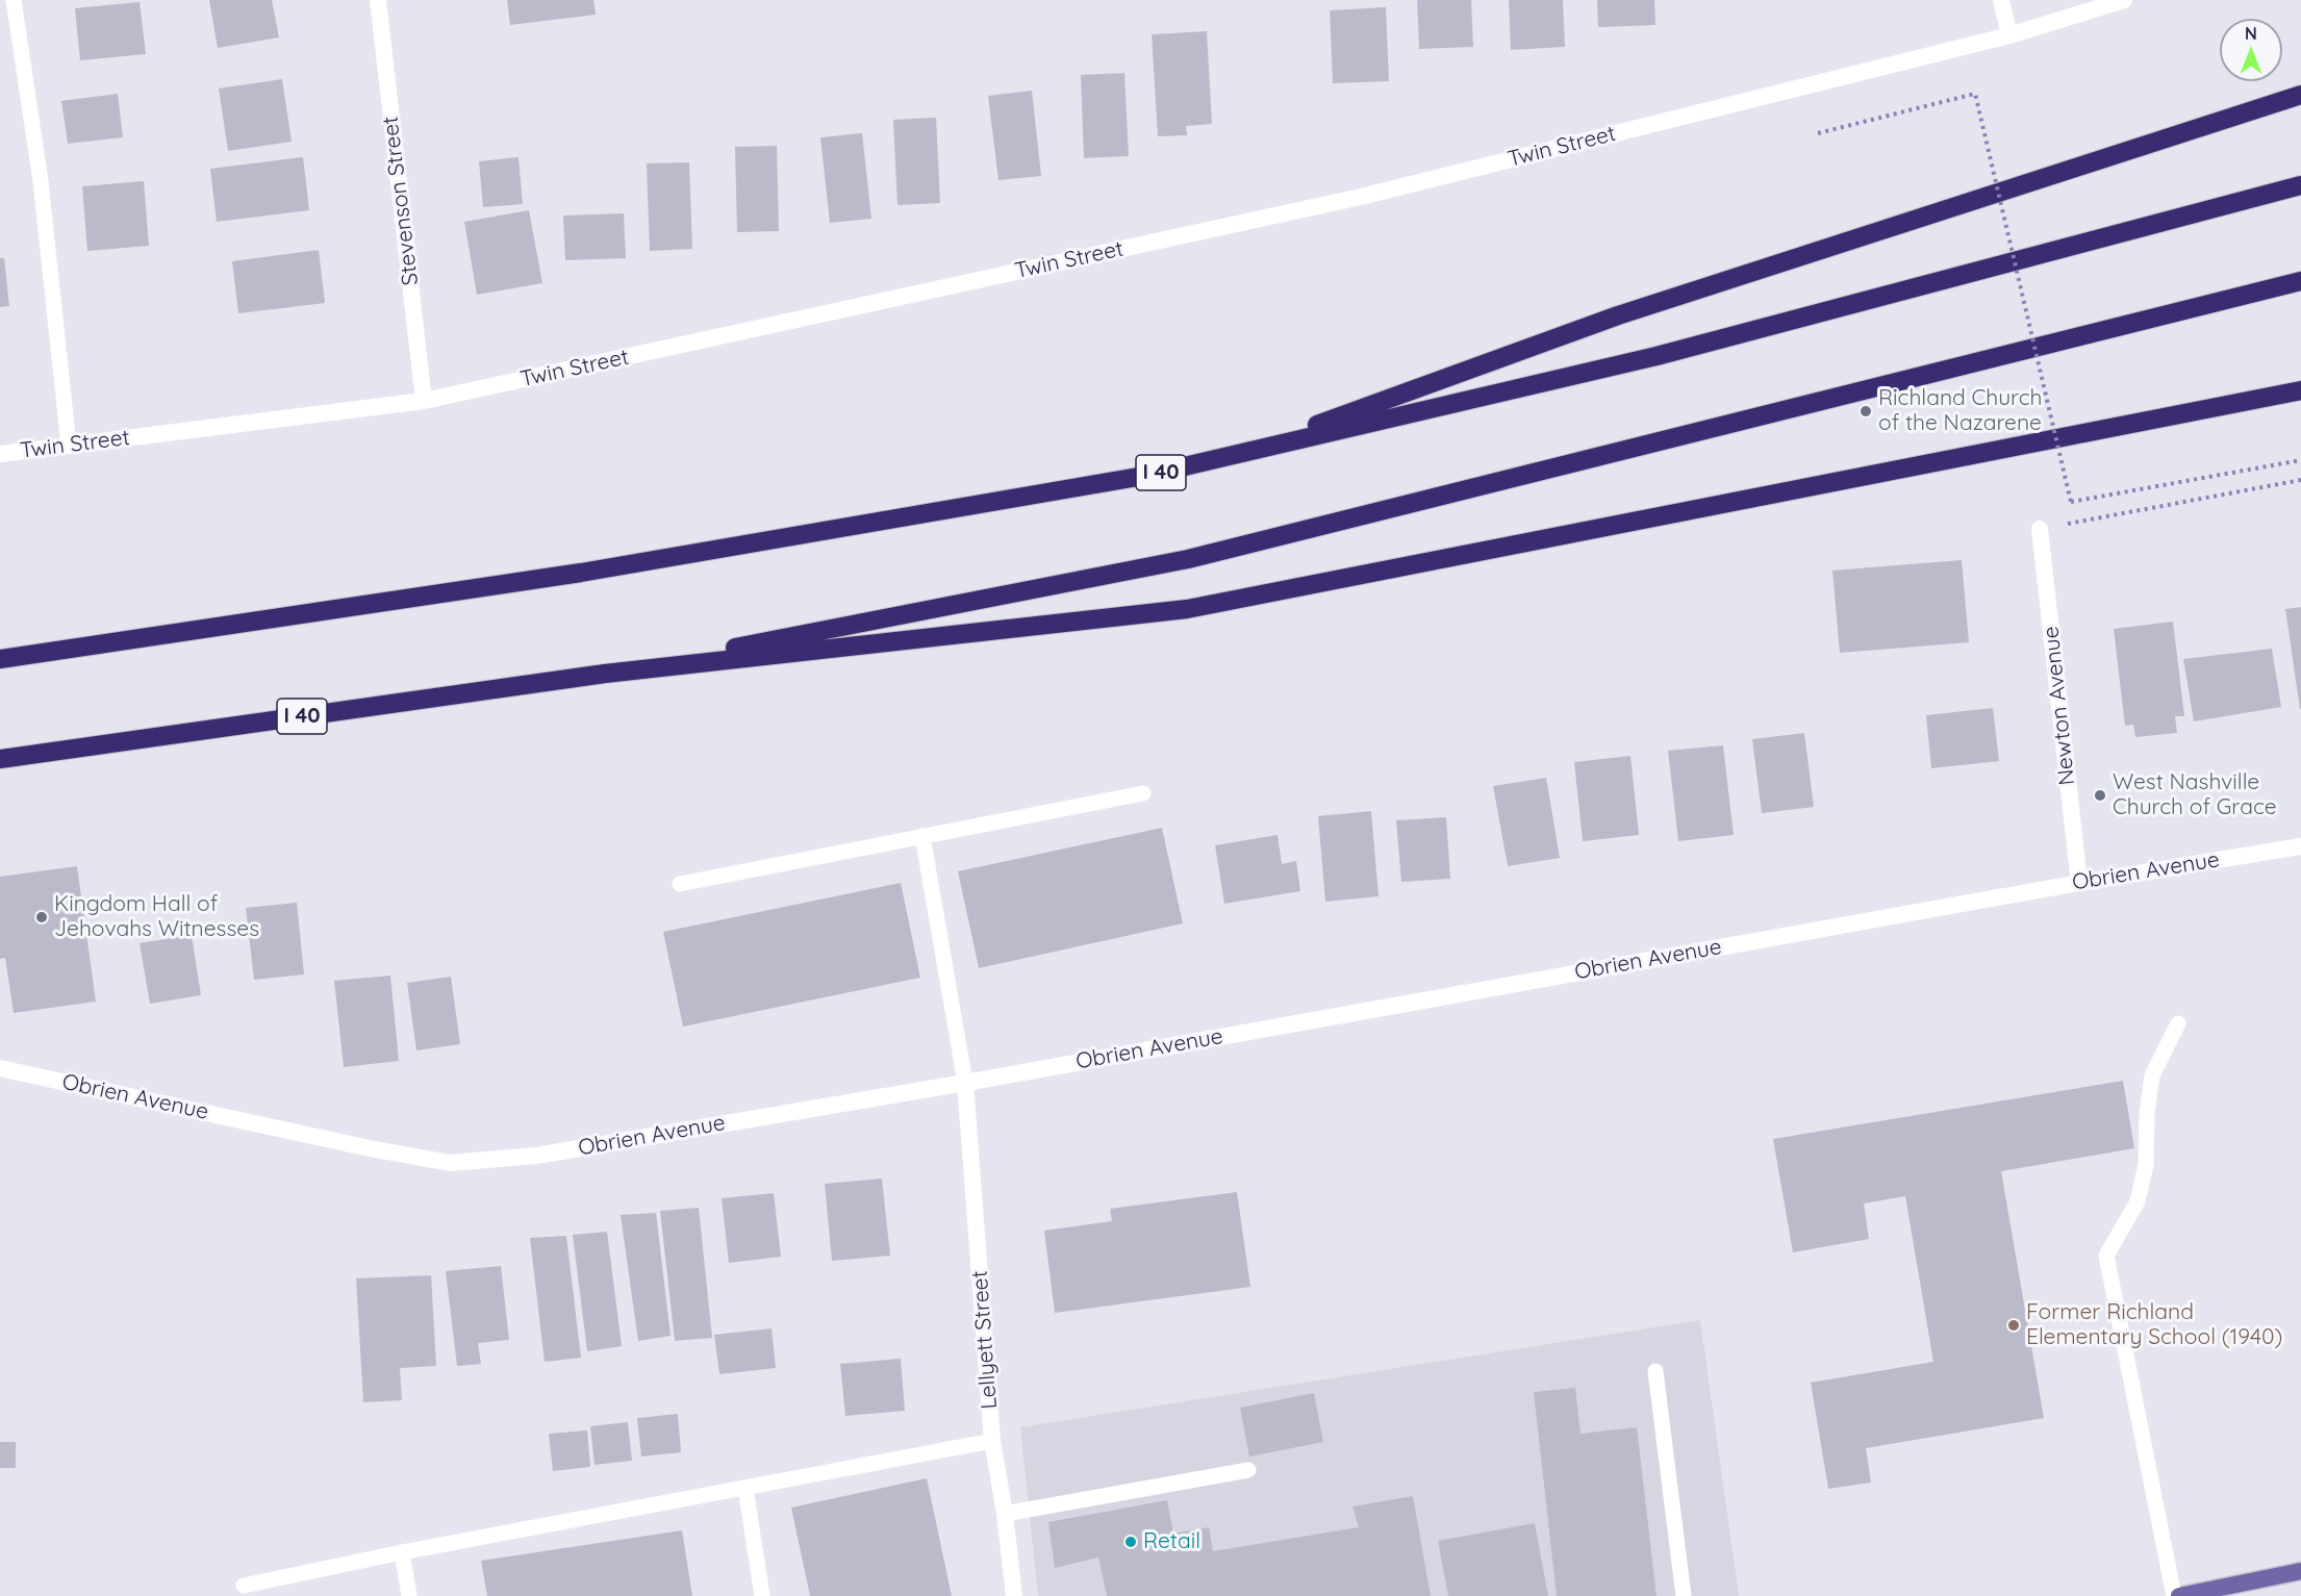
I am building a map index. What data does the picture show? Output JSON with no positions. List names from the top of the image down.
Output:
{
  "streets": {
    "highway": ["I 40"],
    "street": [
      "Twin Street",
      "Stevenson Street",
      "Newton Avenue",
      "Obrien Avenue",
      "Lellyett Street"
    ]
  },
  "crossings": [
    ["Twin Street", "Stevenson Street"],
    ["Newton Avenue", "Obrien Avenue"],
    ["Obrien Avenue", "Lellyett Street"]
  ],
  "places": [
    "Richland Church of the Nazarene",
    "West Nashville Church of Grace",
    "Kingdom Hall of Jehovahs Witnesses",
    "Former Richland Elementary School (1940)",
    "Retail"
  ],
  "north": "top"
}
